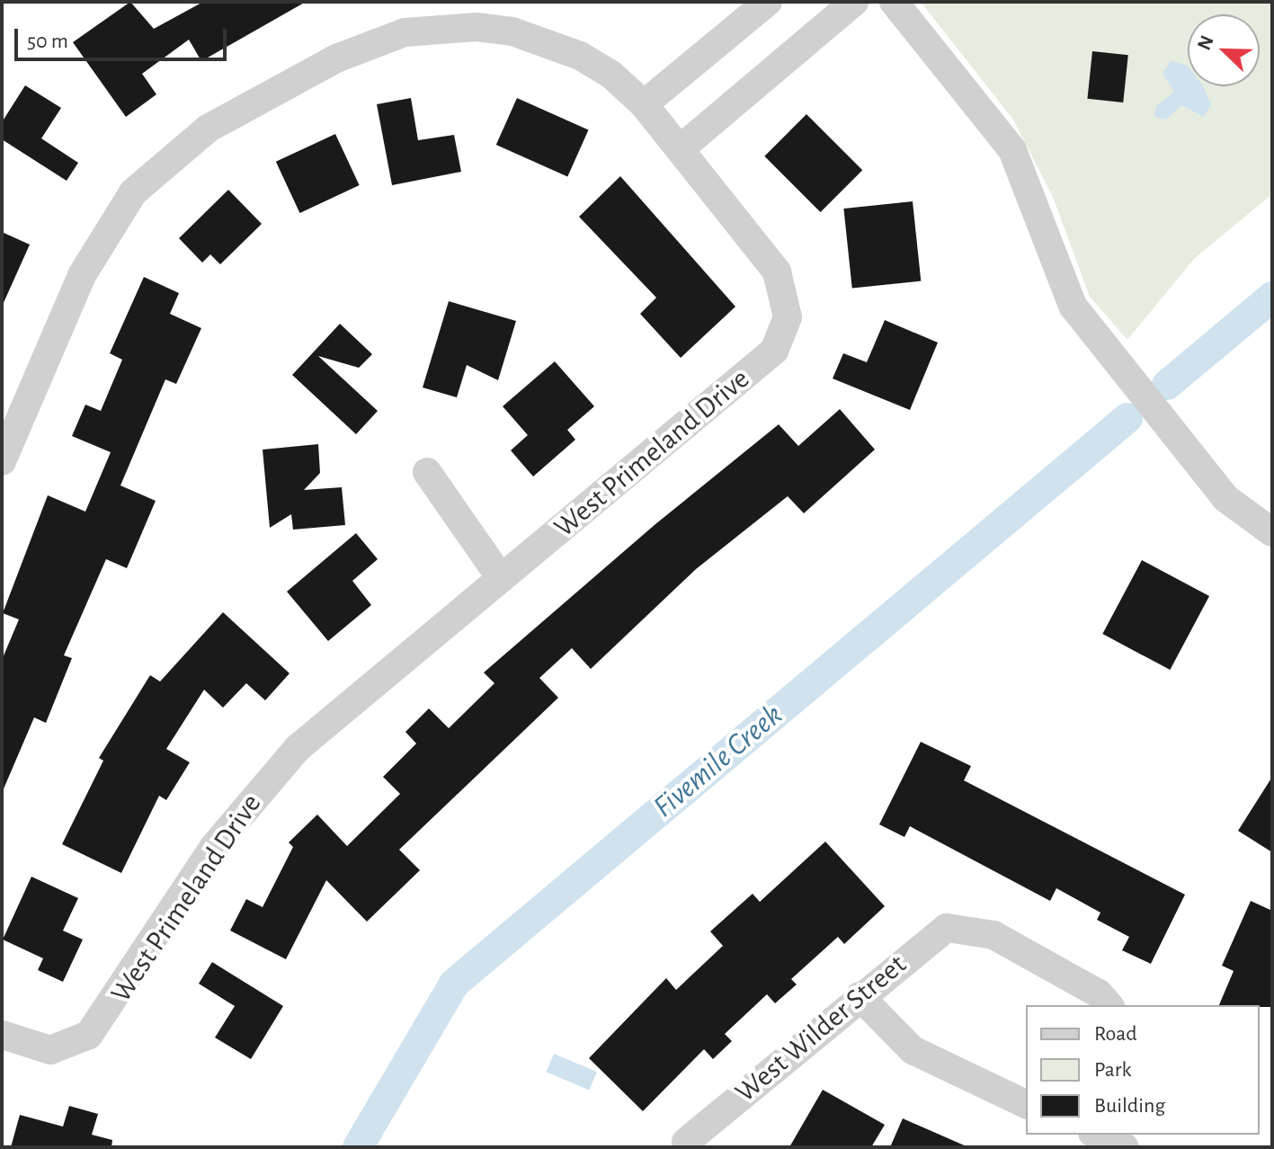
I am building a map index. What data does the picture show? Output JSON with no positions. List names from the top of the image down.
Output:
{
  "streets": {
    "street": ["West Primeland Drive", "West Wilder Street"]
  },
  "water": ["Fivemile Creek"],
  "legend": ["Road", "Park", "Building"],
  "scale_bar": "50 m",
  "north": "top left"
}
